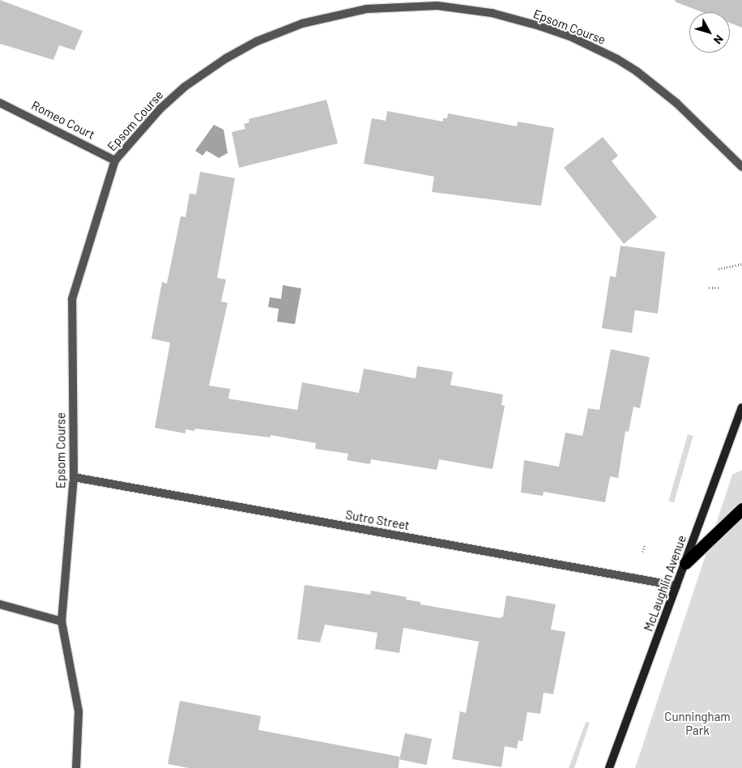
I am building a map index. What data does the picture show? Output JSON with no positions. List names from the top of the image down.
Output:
{
  "streets": {
    "street": [
      "Epsom Course",
      "Romeo Court",
      "Sutro Street",
      "McLaughlin Avenue"
    ]
  },
  "crossings": [
    ["Epsom Course", "Romeo Court"],
    ["Epsom Course", "Sutro Street"],
    ["Sutro Street", "McLaughlin Avenue"]
  ],
  "parks": ["Cunningham Park"],
  "north": "bottom right"
}
